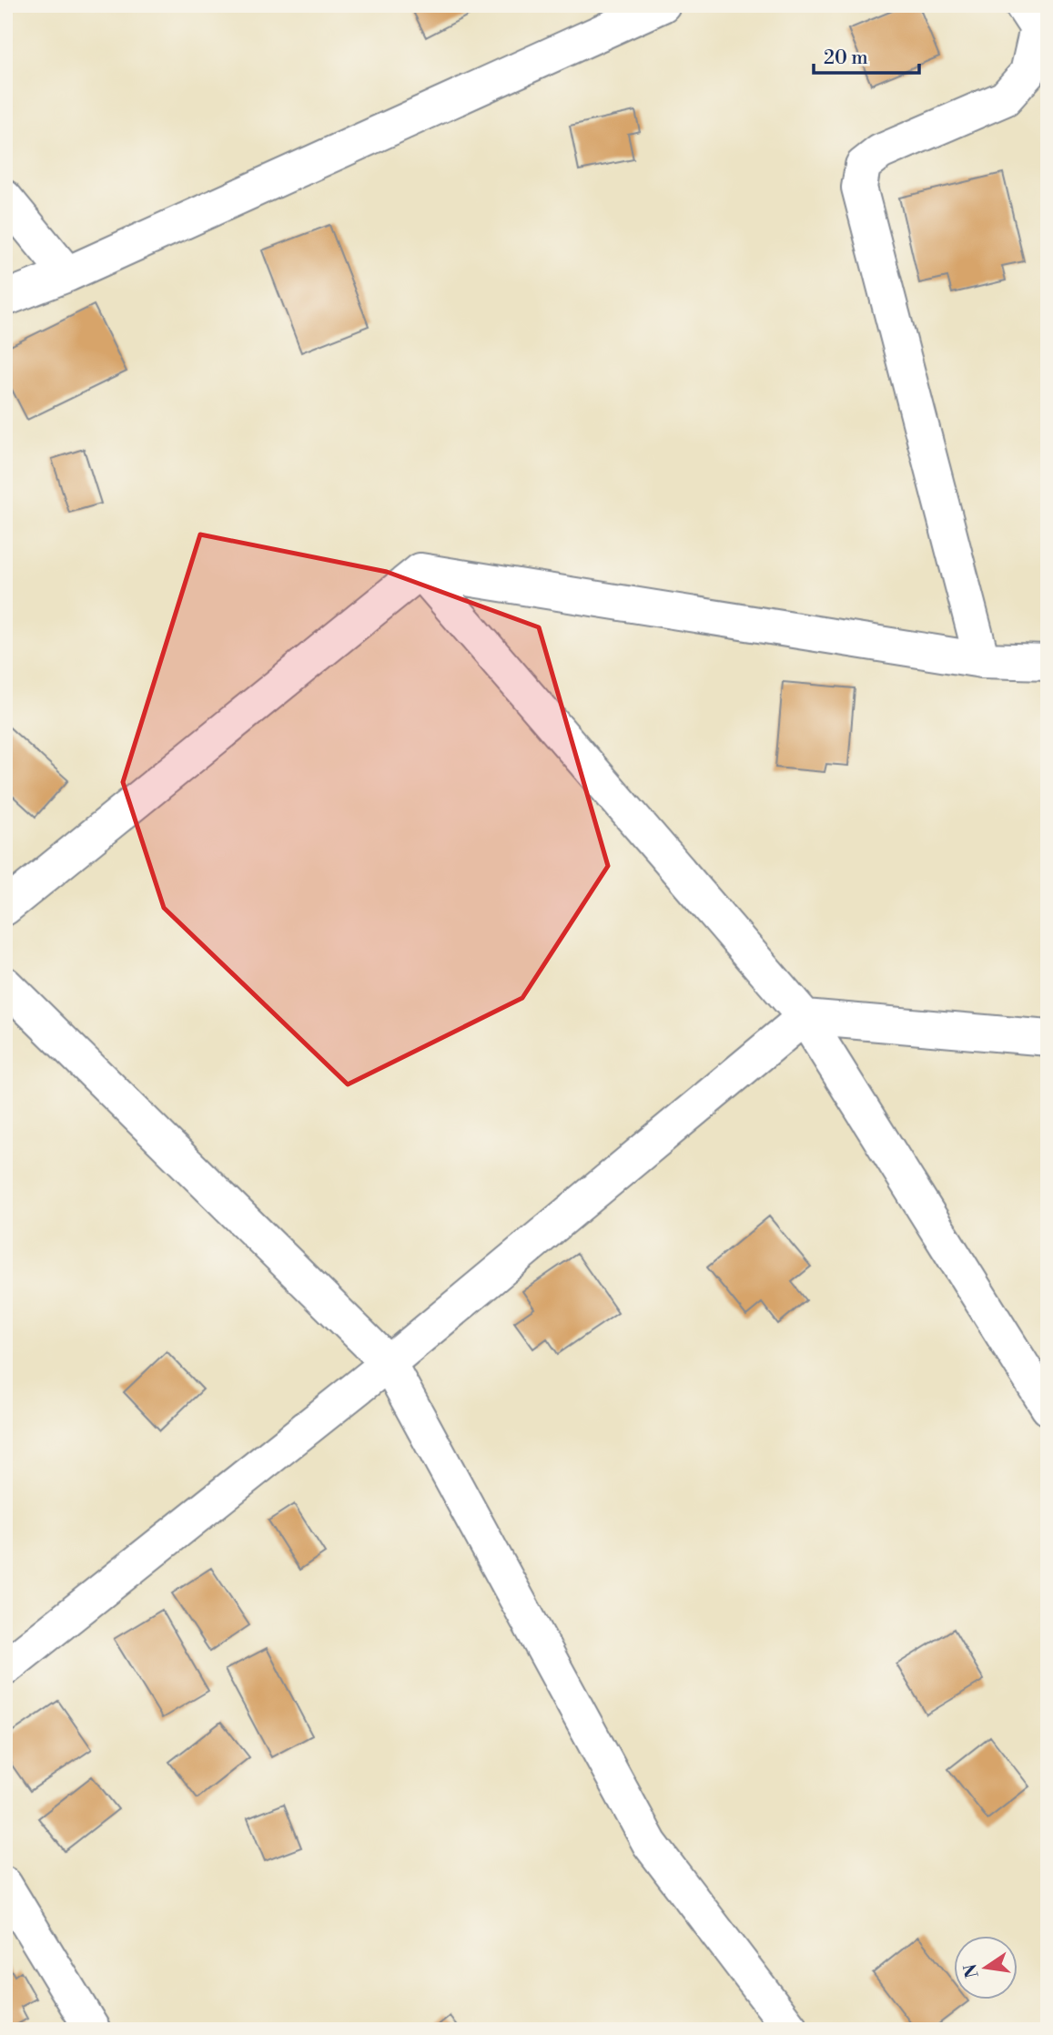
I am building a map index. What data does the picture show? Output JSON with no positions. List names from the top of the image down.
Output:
{
  "scale_bar": "20 m",
  "north": "left"
}
